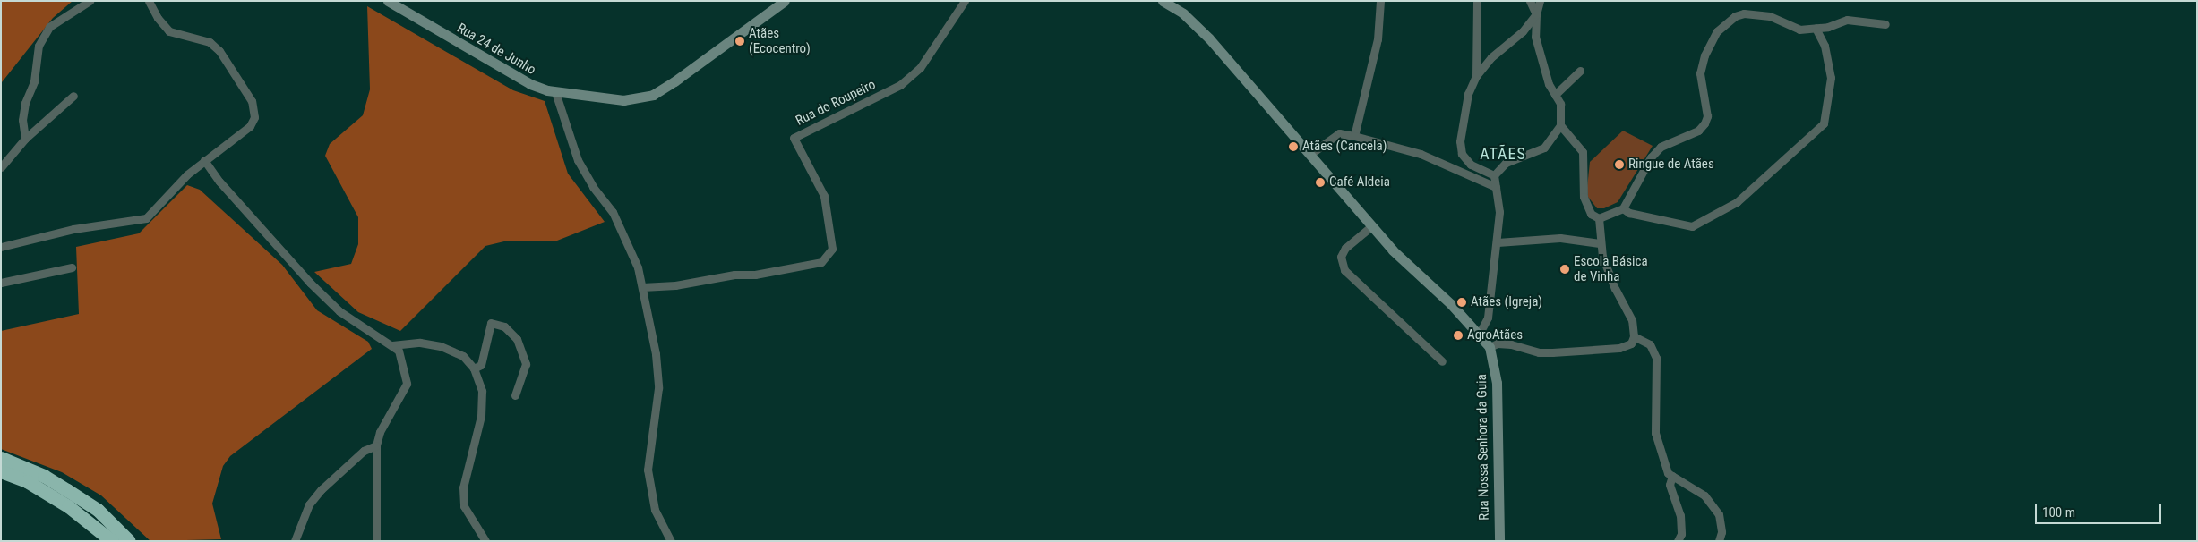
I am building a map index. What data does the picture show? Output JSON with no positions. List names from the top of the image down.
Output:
{
  "streets": {
    "main road": ["Rua 24 de Junho", "Rua Nossa Senhora da Guia"],
    "street": ["Rua do Roupeiro"]
  },
  "districts": ["ATÃES"],
  "places": [
    "Atães (Ecocentro)",
    "Atães (Cancela)",
    "Ringue de Atães",
    "Café Aldeia",
    "Escola Básica de Vinha",
    "Atães (Igreja)",
    "AgroAtães"
  ],
  "scale_bar": "100 m"
}
